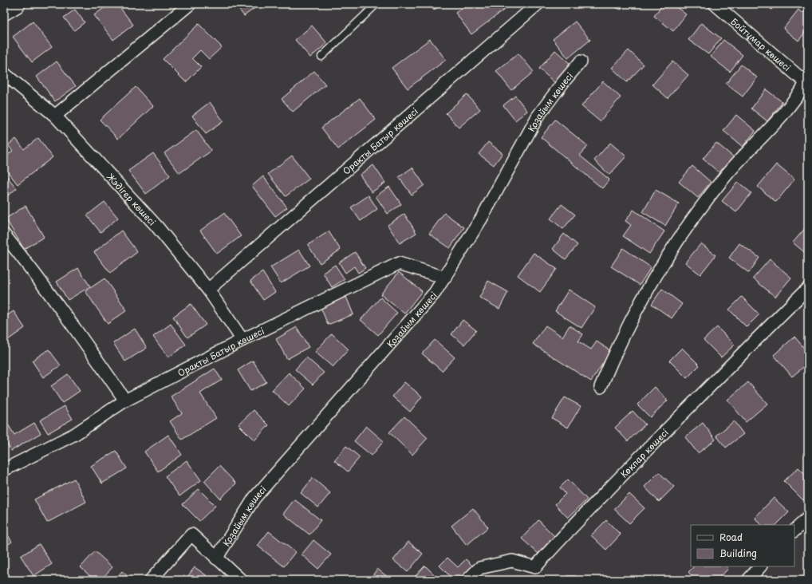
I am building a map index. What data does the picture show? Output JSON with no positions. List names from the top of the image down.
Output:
{
  "streets": {
    "street": [
      "Бойтұмар көшесі",
      "Қозайым көшесі",
      "Оракты Батыр көшесі",
      "Жәдігер көшесі",
      "Көкпар көшесі"
    ]
  },
  "crossings": [
    ["Қозайым көшесі", "Оракты Батыр көшесі"],
    ["Оракты Батыр көшесі", "Жәдігер көшесі"]
  ],
  "legend": ["Road", "Building"]
}
